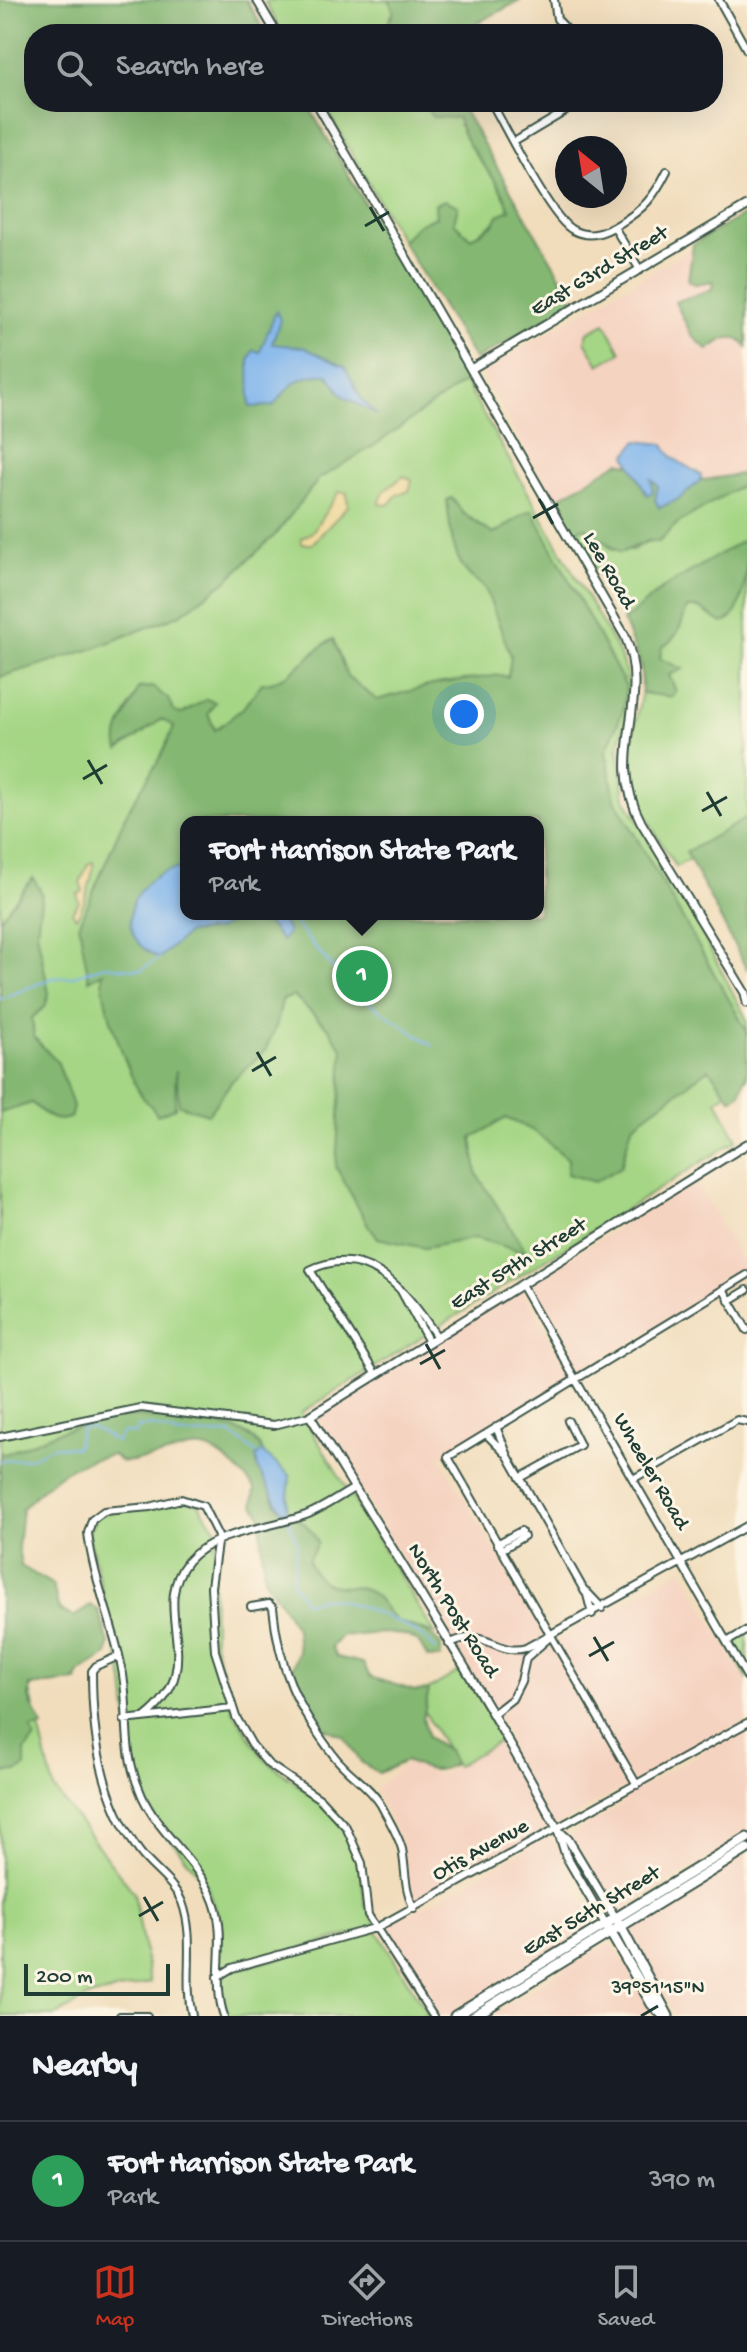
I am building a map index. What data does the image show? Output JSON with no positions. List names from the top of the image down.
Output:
{
  "streets": {
    "main road": ["North Post Road", "East 56th Street"],
    "street": [
      "East 63rd Street",
      "Lee Road",
      "East 59th Street",
      "Wheeler Road",
      "Otis Avenue"
    ]
  },
  "crossings": [
    ["East 63rd Street", "Lee Road"],
    ["East 59th Street", "Wheeler Road"],
    ["East 59th Street", "North Post Road"],
    ["North Post Road", "Otis Avenue"],
    ["North Post Road", "East 56th Street"]
  ],
  "scale_bar": "200 m",
  "north": "top left",
  "page": {
    "search": "Search here",
    "popup": ["Fort Harrison State Park", "Park"],
    "pins": "1",
    "scale": "200 m",
    "heading": "Nearby",
    "list": [
      {
        "mark": "1",
        "name": "Fort Harrison State Park",
        "note": "Park",
        "value": "390 m"
      }
    ],
    "nav": ["Map", "Directions", "Saved"]
  },
  "coordinates": ["39°51'15\"N"]
}
